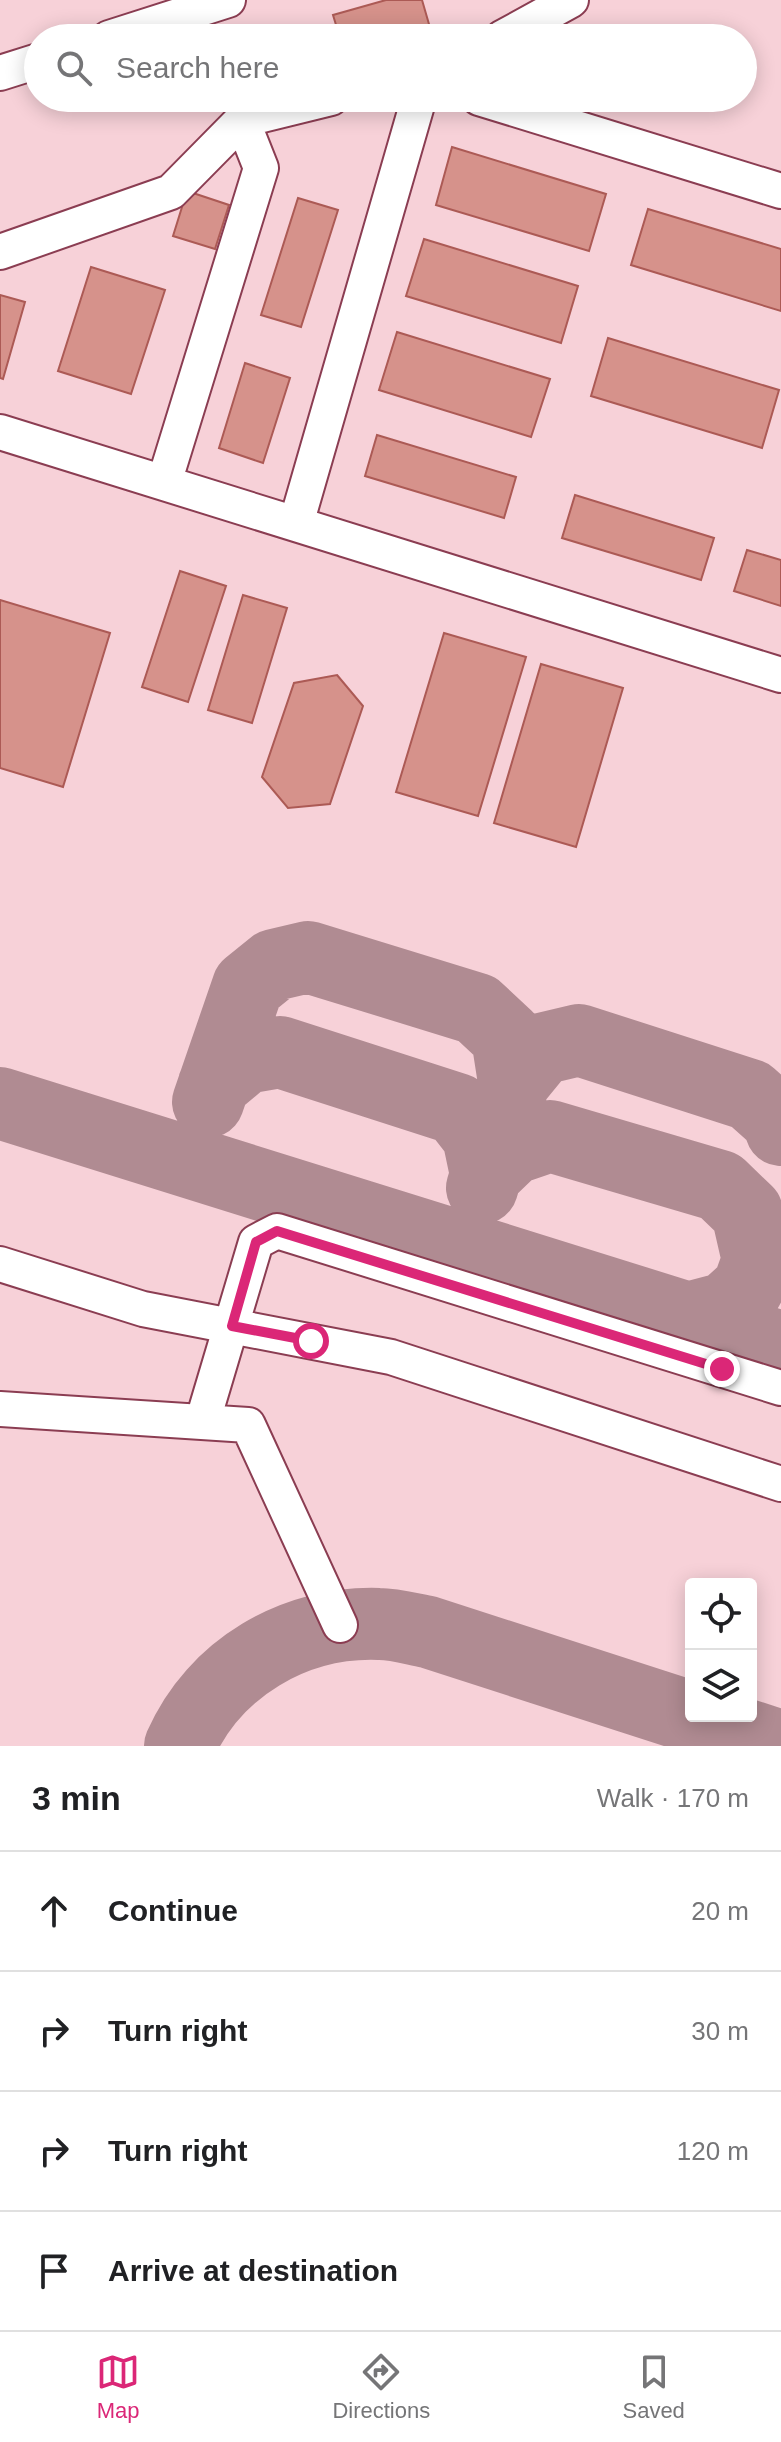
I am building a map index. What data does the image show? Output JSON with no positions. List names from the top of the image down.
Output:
{
  "page": {
    "search": "Search here",
    "heading": ["3 min", "Walk · 170 m"],
    "list": [
      ["Continue", "20 m"],
      ["Turn right", "30 m"],
      ["Turn right", "120 m"],
      "Arrive at destination"
    ],
    "nav": ["Map", "Directions", "Saved"]
  }
}
